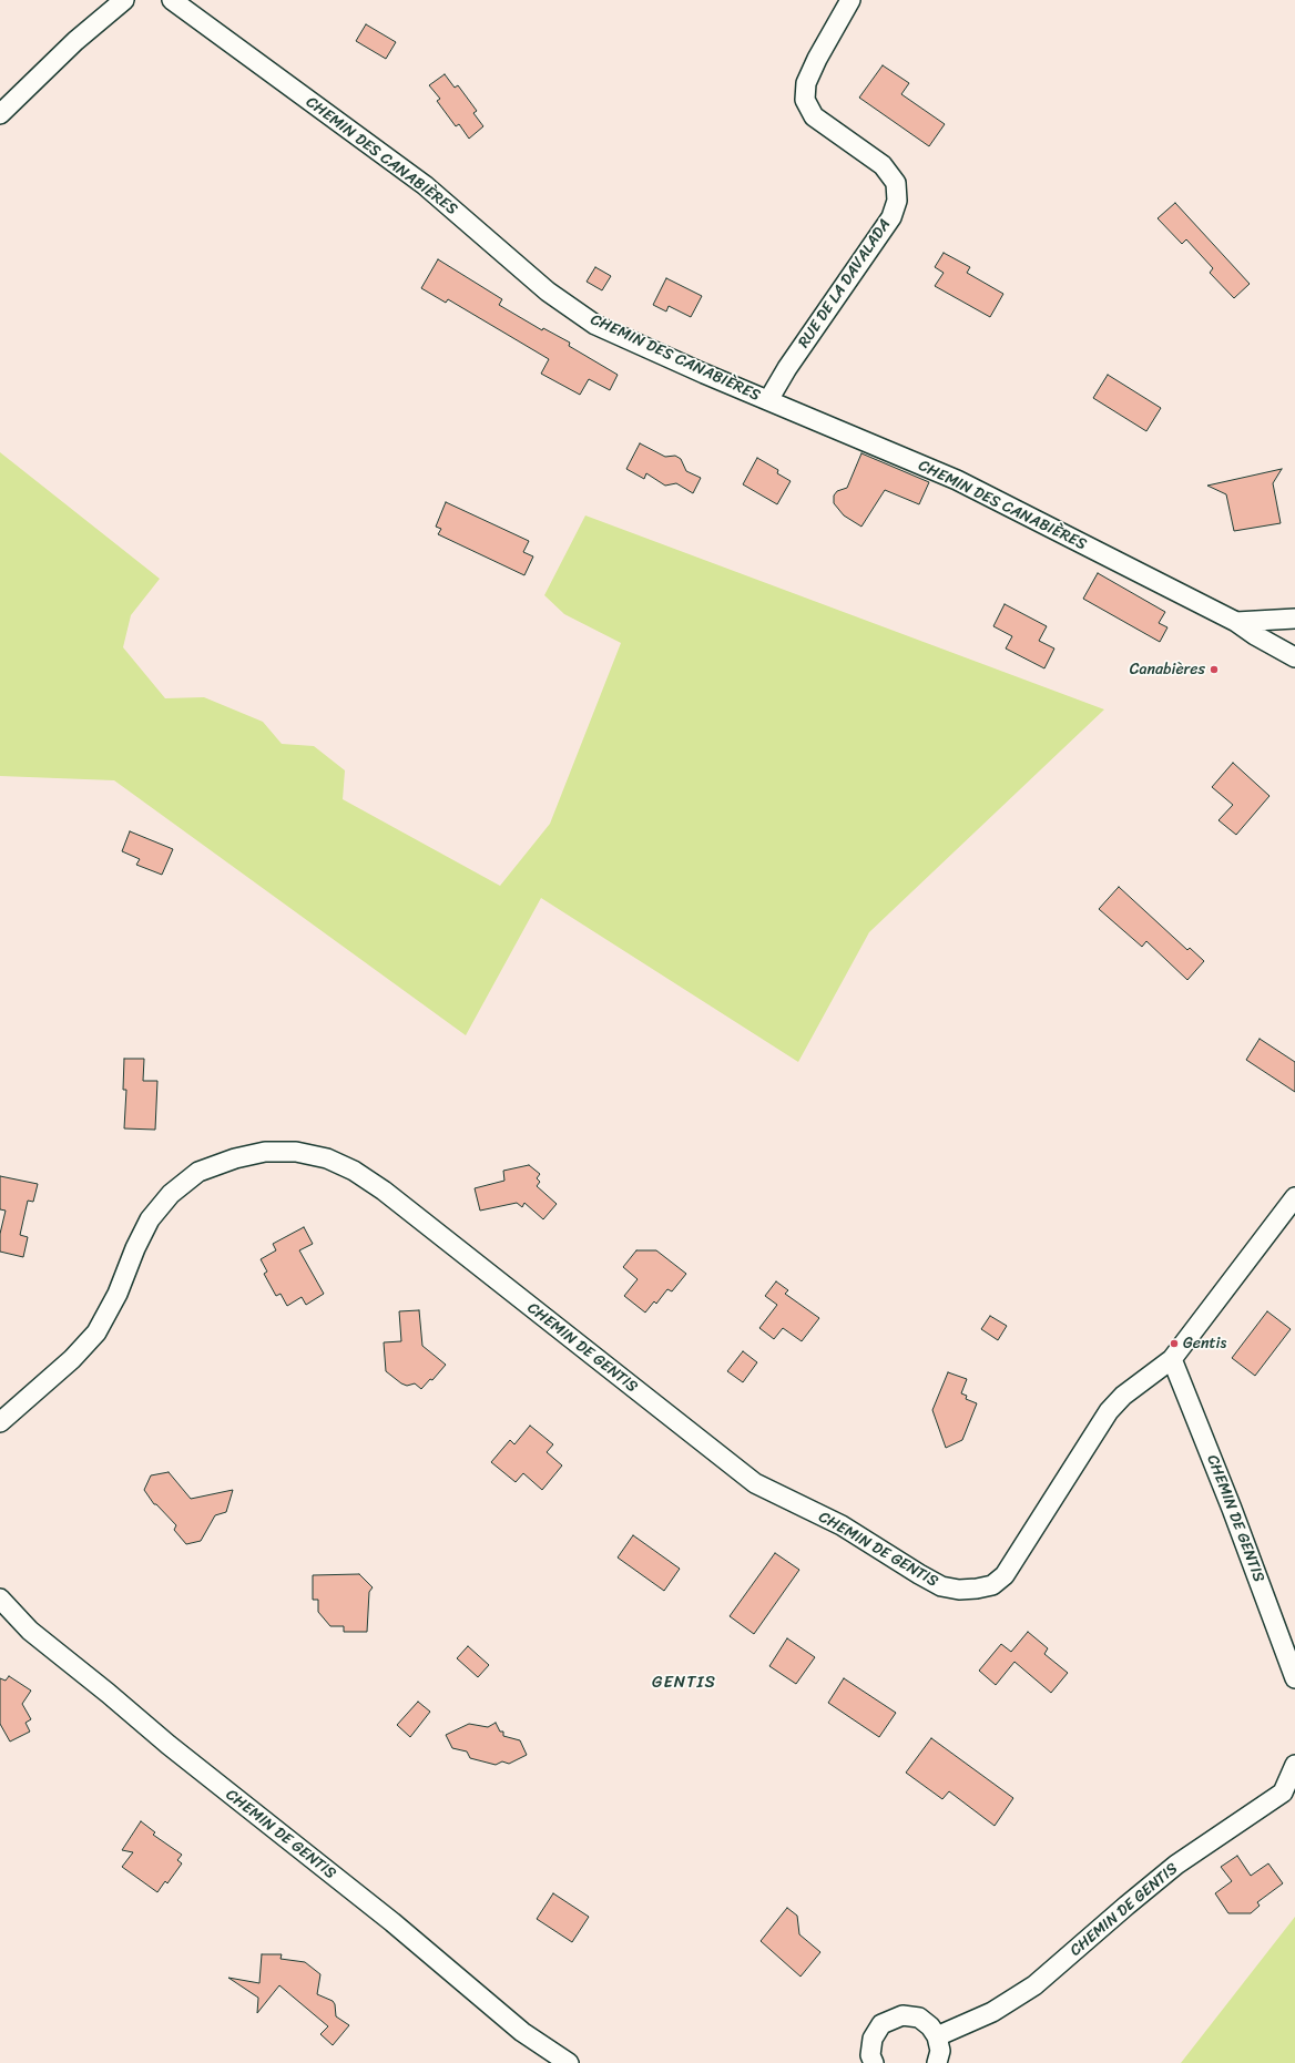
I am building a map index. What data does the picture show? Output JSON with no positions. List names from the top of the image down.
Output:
{
  "streets": {
    "street": ["CHEMIN DES CANABIÈRES", "RUE DE LA DAVALADA", "CHEMIN DE GENTIS"]
  },
  "crossings": [
    ["CHEMIN DES CANABIÈRES", "RUE DE LA DAVALADA"]
  ],
  "districts": ["GENTIS"],
  "places": ["Canabières", "Gentis"]
}
